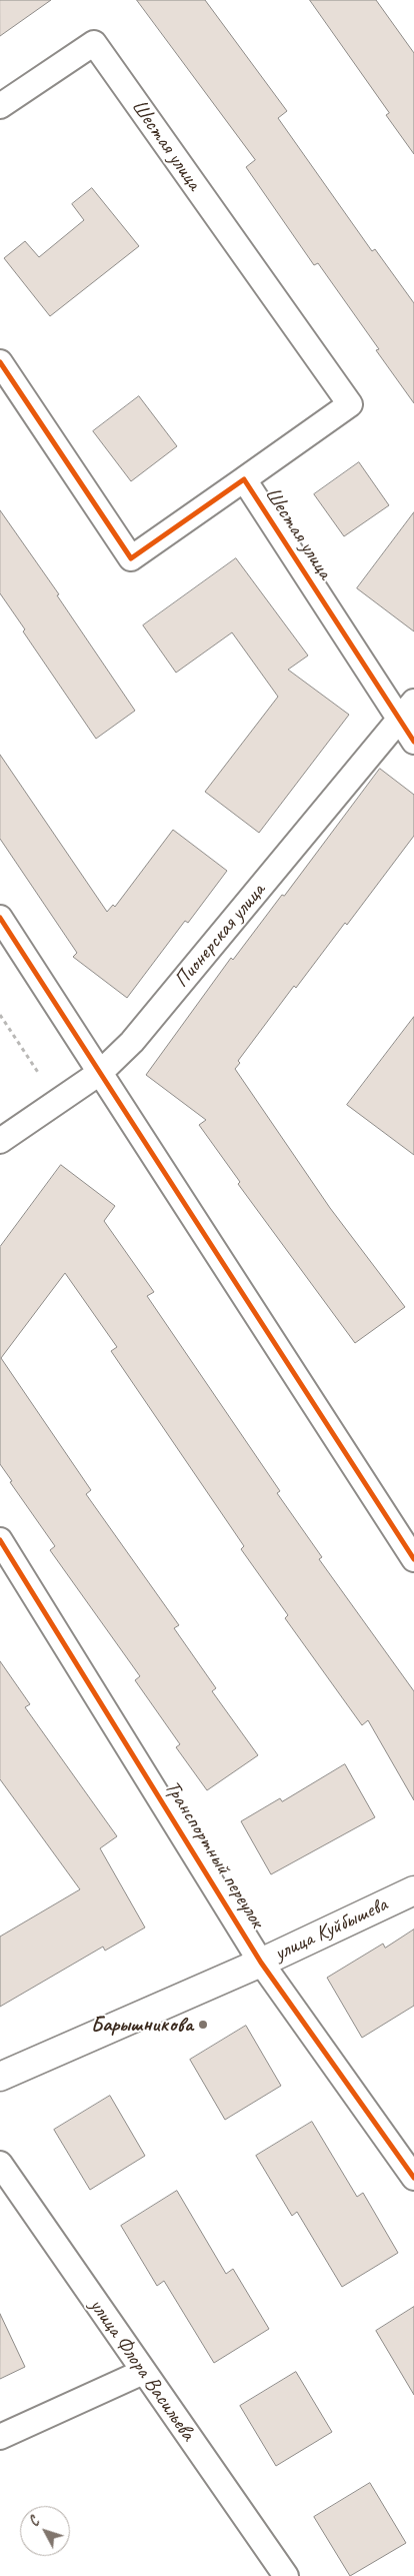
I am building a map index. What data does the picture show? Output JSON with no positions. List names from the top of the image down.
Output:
{
  "streets": {
    "street": [
      "Шестая улица",
      "Пионерская улица",
      "Транспортный переулок",
      "улица Куйбышева",
      "улица Флора Васильева"
    ]
  },
  "crossings": [
    ["Шестая улица", "Пионерская улица"],
    ["Транспортный переулок", "улица Куйбышева"]
  ],
  "places": ["Барышникова"],
  "north": "top left"
}
